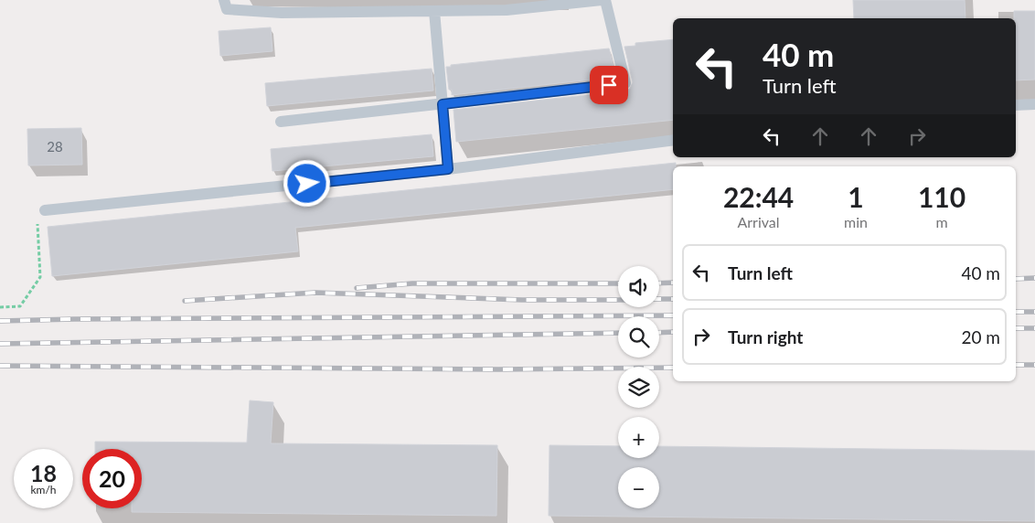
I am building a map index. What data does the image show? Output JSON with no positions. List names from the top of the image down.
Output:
{
  "house_numbers": ["28"],
  "page": {
    "turn": ["40 m", "Turn left"],
    "eta": [
      "22:44",
      "Arrival",
      "1",
      "min",
      "110",
      "m"
    ],
    "list": [
      {
        "name": "Turn left",
        "value": "40 m"
      },
      {
        "name": "Turn right",
        "value": "20 m"
      }
    ],
    "map_buttons": ["+", "−"],
    "speed": "18 km/h",
    "limit": "20"
  }
}
